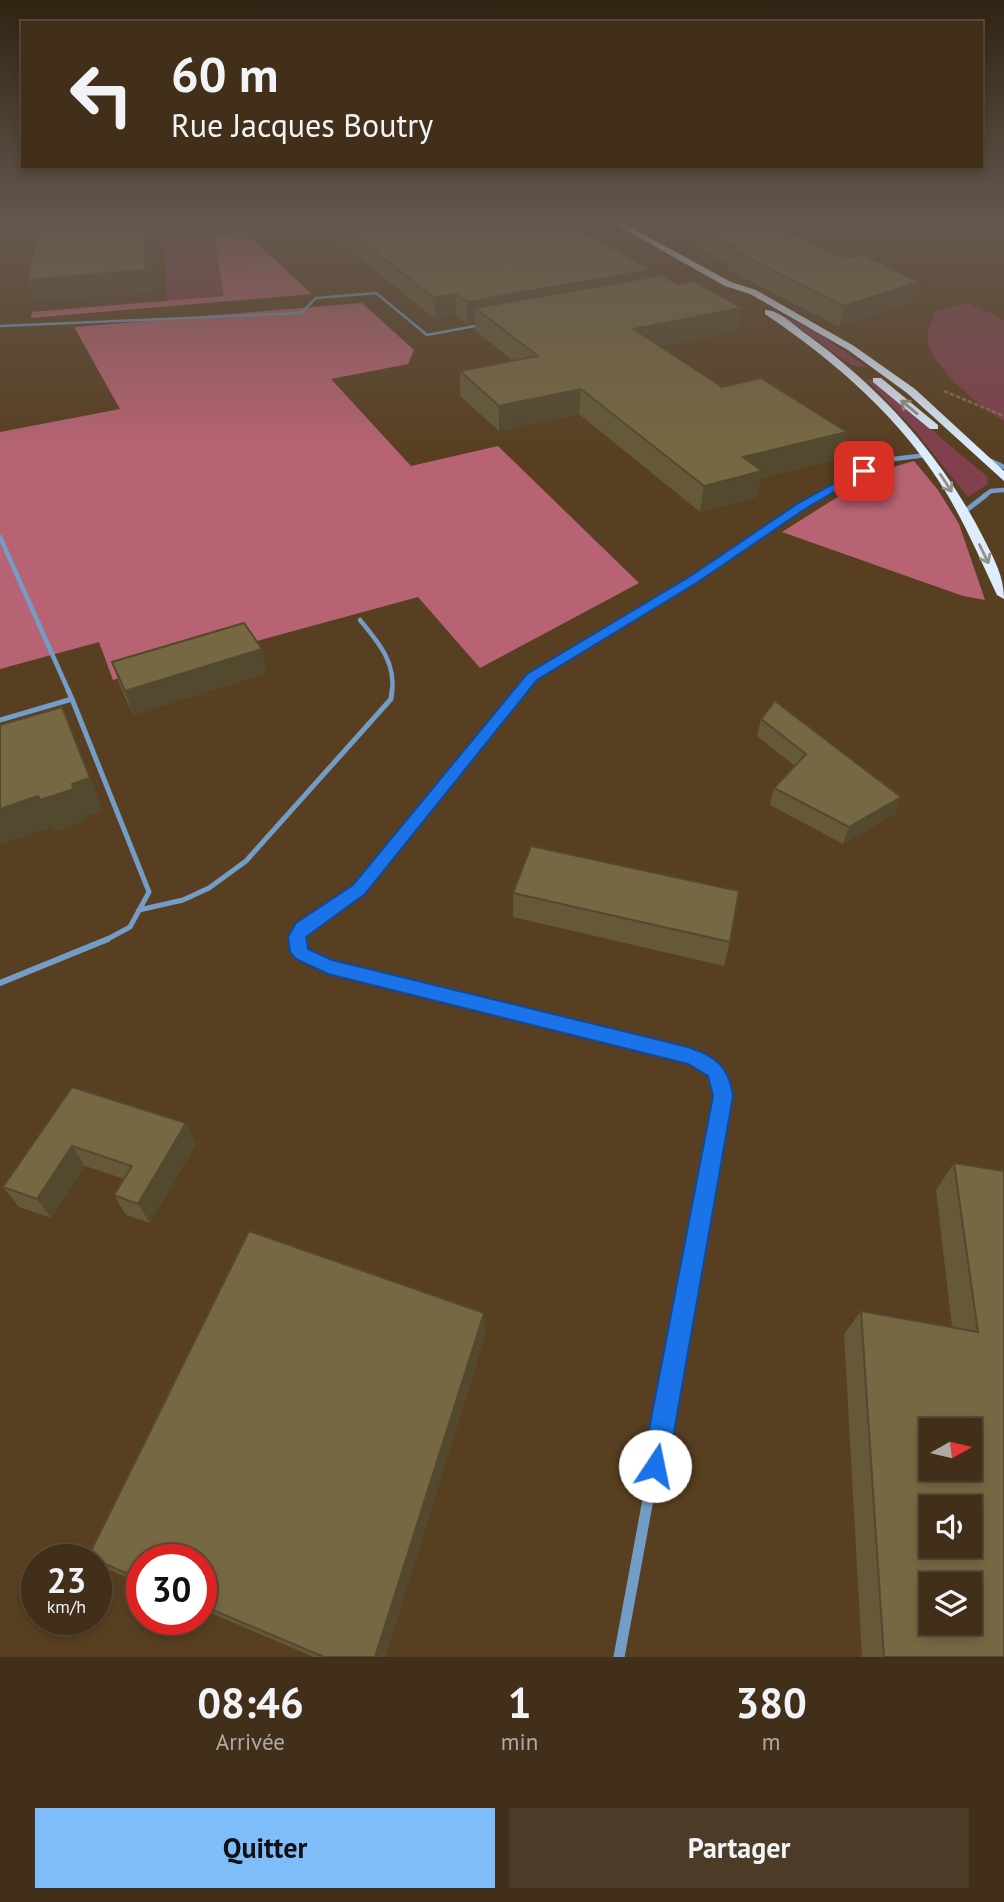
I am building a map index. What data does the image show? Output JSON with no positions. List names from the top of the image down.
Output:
{
  "north": "right",
  "page": {
    "turn": ["60 m", "Rue Jacques Boutry"],
    "speed": "23 km/h",
    "limit": "30",
    "eta": [
      "08:46",
      "Arrivée",
      "1",
      "min",
      "380",
      "m"
    ],
    "buttons": ["Quitter", "Partager"]
  }
}
